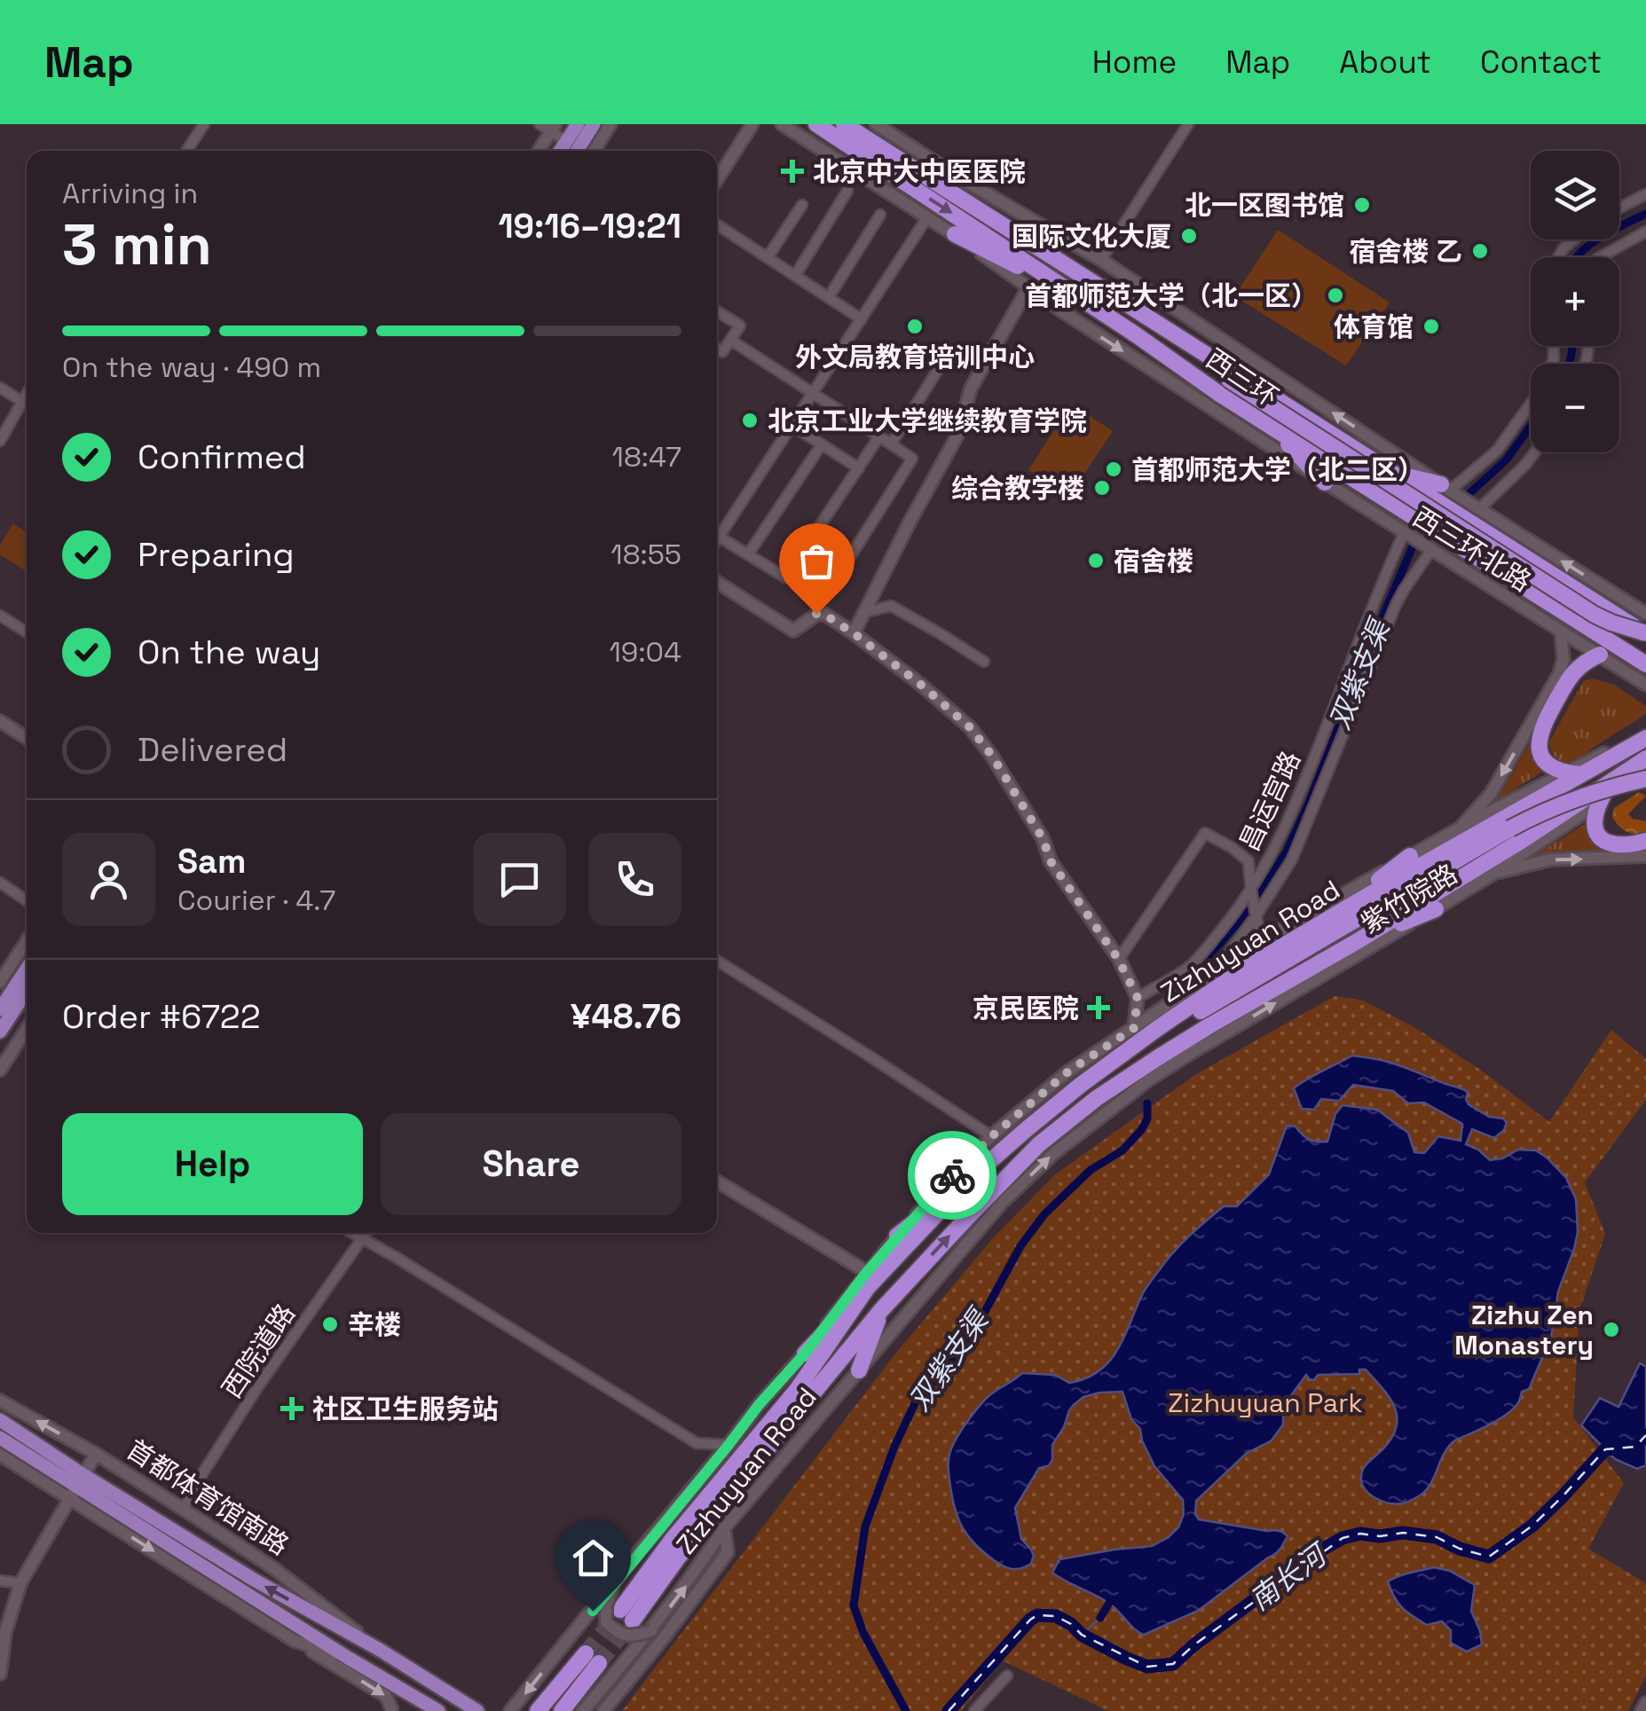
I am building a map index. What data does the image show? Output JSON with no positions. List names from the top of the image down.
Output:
{
  "streets": {
    "highway": ["西三环", "Zizhuyuan Road"],
    "main road": ["首都体育馆南路"],
    "street": [
      "西三环北路",
      "昌运宫路",
      "紫竹院路",
      "西院道路"
    ]
  },
  "crossings": [
    ["西三环", "西三环北路"],
    ["西三环北路", "昌运宫路"],
    ["紫竹院路", "Zizhuyuan Road"]
  ],
  "water": ["双紫支渠", "南长河"],
  "parks": ["Zizhuyuan Park"],
  "places": {
    "health": ["北京中大中医医院", "京民医院", "社区卫生服务站"],
    "other": [
      "北一区图书馆",
      "国际文化大厦",
      "宿舍楼 乙",
      "首都师范大学（北一区）",
      "外文局教育培训中心",
      "体育馆",
      "北京工业大学继续教育学院",
      "首都师范大学（北二区）",
      "综合教学楼",
      "宿舍楼",
      "辛楼",
      "Zizhu Zen Monastery"
    ]
  },
  "page": {
    "header": "Map",
    "nav": [
      "Home",
      "Map",
      "About",
      "Contact"
    ],
    "map_buttons": ["+", "−"],
    "heading": ["3 min", "Arriving in", "19:16–19:21"],
    "panel": [
      "Sam",
      "Courier · 4.7",
      "Order #6722",
      "¥48.76"
    ],
    "bar": "On the way · 490 m",
    "list": [
      ["Confirmed", "18:47"],
      ["Preparing", "18:55"],
      ["On the way", "19:04"],
      "Delivered"
    ],
    "buttons": ["Help", "Share"]
  }
}
